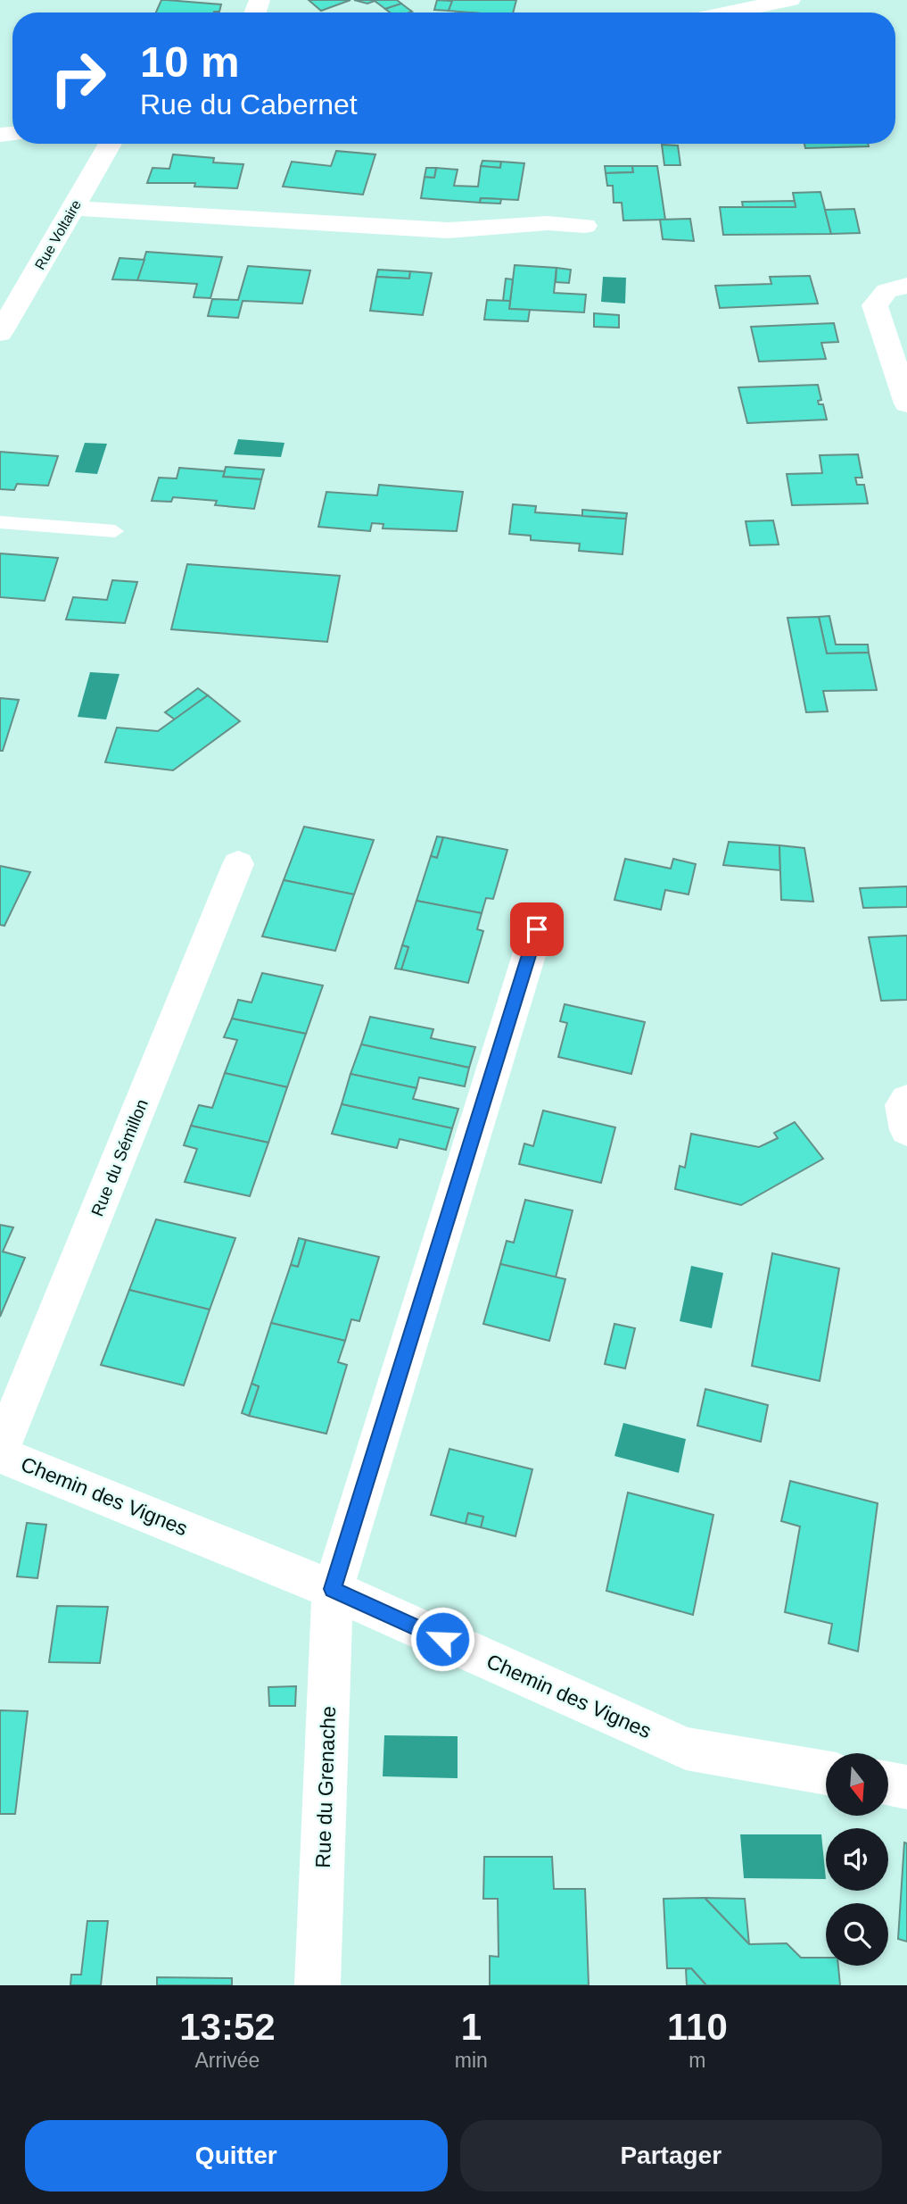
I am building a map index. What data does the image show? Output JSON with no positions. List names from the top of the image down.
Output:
{
  "streets": {
    "street": [
      "Rue Voltaire",
      "Rue du Sémillon",
      "Chemin des Vignes",
      "Rue du Grenache"
    ]
  },
  "crossings": [
    ["Rue du Sémillon", "Chemin des Vignes"],
    ["Chemin des Vignes", "Rue du Grenache"]
  ],
  "north": "bottom",
  "page": {
    "turn": ["10 m", "Rue du Cabernet"],
    "eta": [
      "13:52",
      "Arrivée",
      "1",
      "min",
      "110",
      "m"
    ],
    "buttons": ["Quitter", "Partager"]
  }
}
